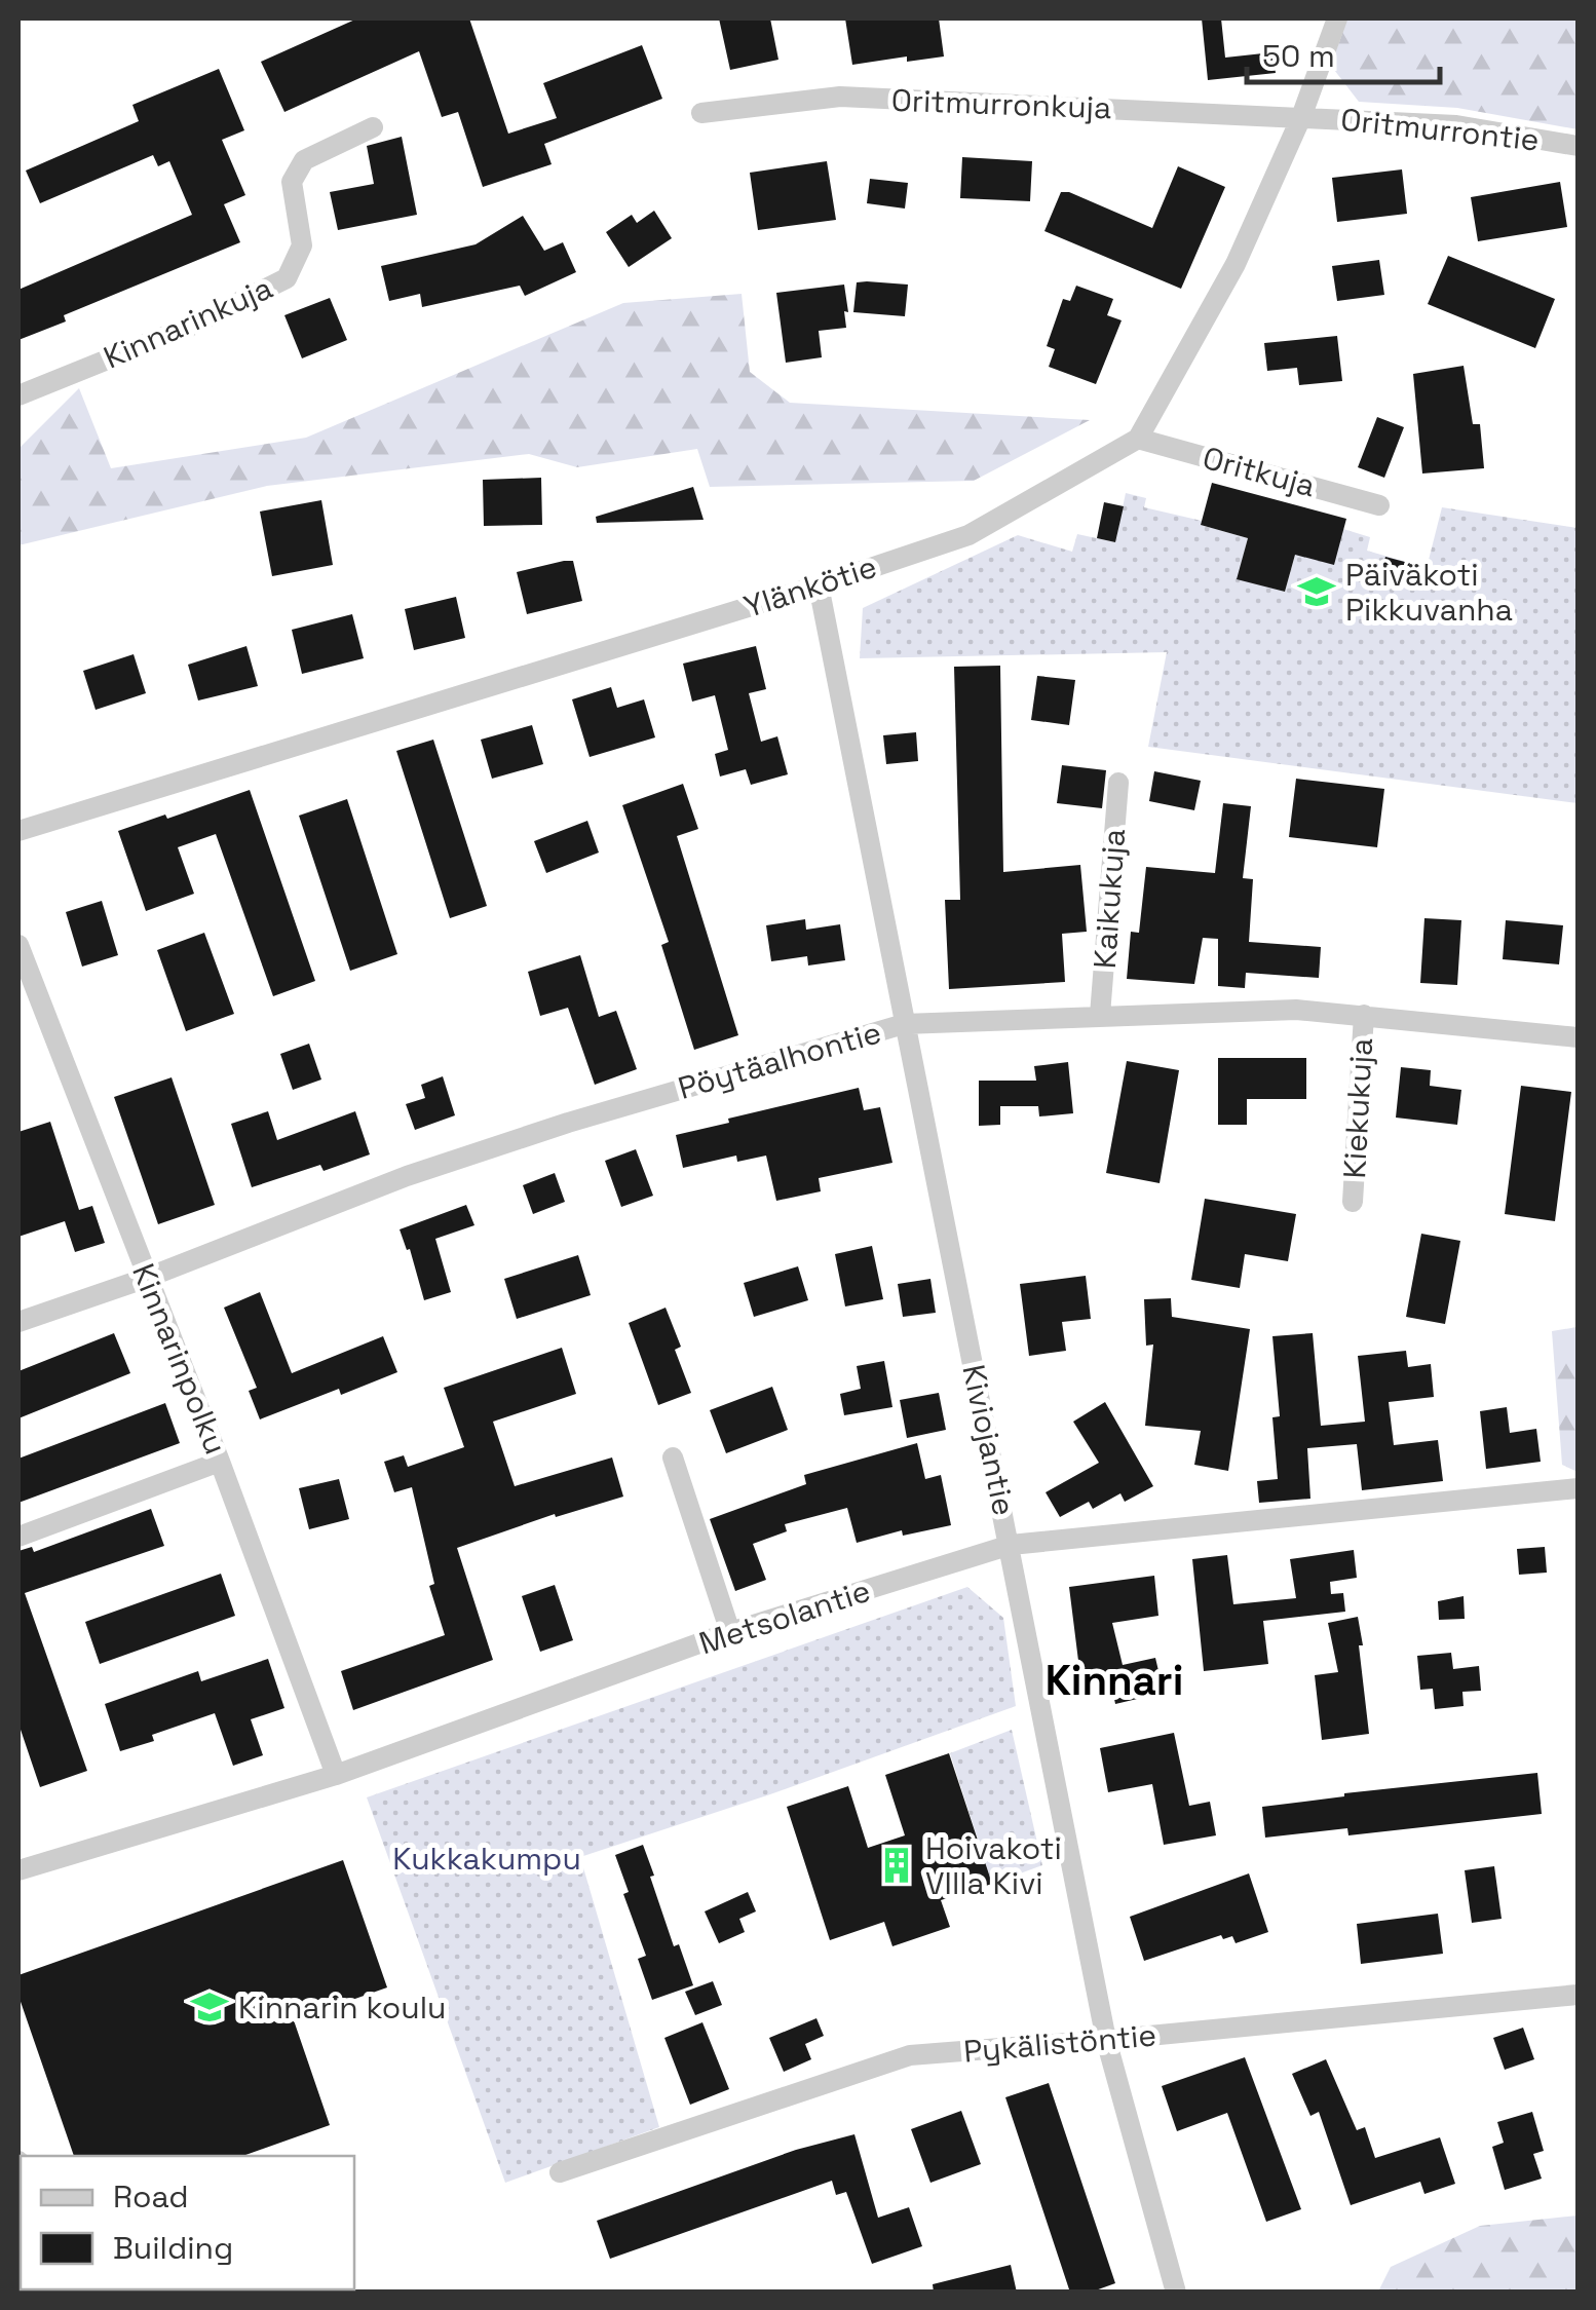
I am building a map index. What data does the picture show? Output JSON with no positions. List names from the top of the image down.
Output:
{
  "streets": {
    "street": [
      "Oritmurronkuja",
      "Oritmurrontie",
      "Kinnarinkuja",
      "Oritkuja",
      "Ylänkötie",
      "Kaikukuja",
      "Pöytäalhontie",
      "Kiekukuja",
      "Kinnarinpolku",
      "Kiviojantie",
      "Metsolantie",
      "Pykälistöntie"
    ]
  },
  "crossings": [
    ["Oritmurronkuja", "Oritmurrontie"],
    ["Oritkuja", "Ylänkötie"],
    ["Ylänkötie", "Kiviojantie"],
    ["Kaikukuja", "Pöytäalhontie"],
    ["Pöytäalhontie", "Kiekukuja"],
    ["Pöytäalhontie", "Kinnarinpolku"],
    ["Pöytäalhontie", "Kiviojantie"],
    ["Kinnarinpolku", "Metsolantie"],
    ["Kiviojantie", "Metsolantie"],
    ["Kiviojantie", "Pykälistöntie"]
  ],
  "districts": ["Kinnari"],
  "parks": ["Kukkakumpu"],
  "places": {
    "school or university": ["Päiväkoti Pikkuvanha", "Kinnarin koulu"],
    "building": ["Hoivakoti VIlla Kivi"]
  },
  "legend": ["Road", "Building"],
  "scale_bar": "50 m"
}
